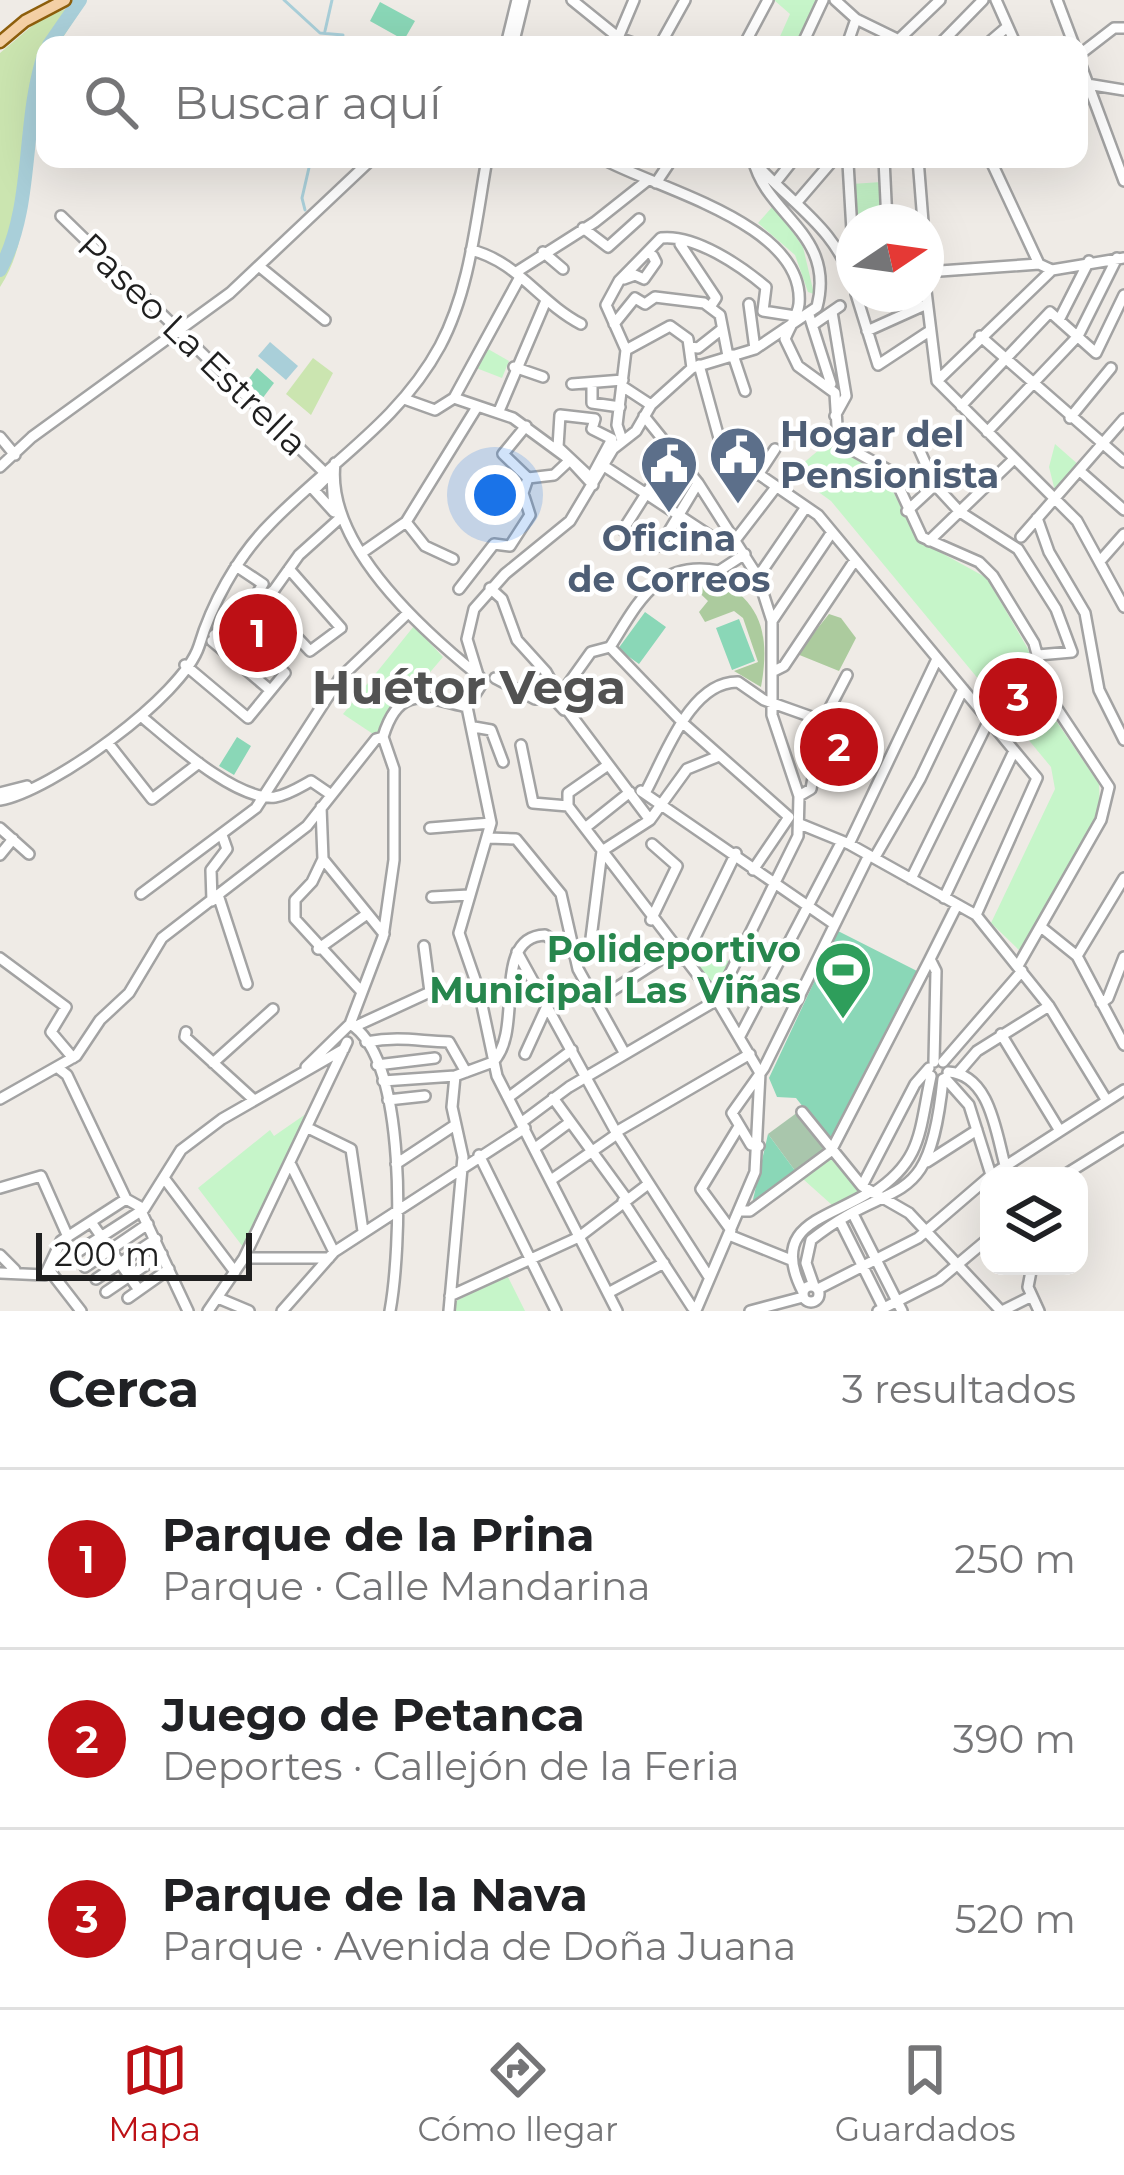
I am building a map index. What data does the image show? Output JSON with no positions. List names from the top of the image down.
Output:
{
  "streets": {
    "street": ["Paseo La Estrella"]
  },
  "districts": ["Huétor Vega"],
  "places": {
    "public building": ["Hogar del Pensionista", "Oficina de Correos"],
    "sports": ["Polideportivo Municipal Las Viñas"]
  },
  "scale_bar": "200 m",
  "north": "right",
  "page": {
    "search": "Buscar aquí",
    "pins": ["1", "3", "2"],
    "scale": "200 m",
    "heading": ["Cerca", "3 resultados"],
    "list": [
      {
        "mark": "1",
        "name": "Parque de la Prina",
        "note": "Parque · Calle Mandarina",
        "value": "250 m"
      },
      {
        "mark": "2",
        "name": "Juego de Petanca",
        "note": "Deportes · Callejón de la Feria",
        "value": "390 m"
      },
      {
        "mark": "3",
        "name": "Parque de la Nava",
        "note": "Parque · Avenida de Doña Juana",
        "value": "520 m"
      }
    ],
    "nav": ["Mapa", "Cómo llegar", "Guardados"]
  }
}
